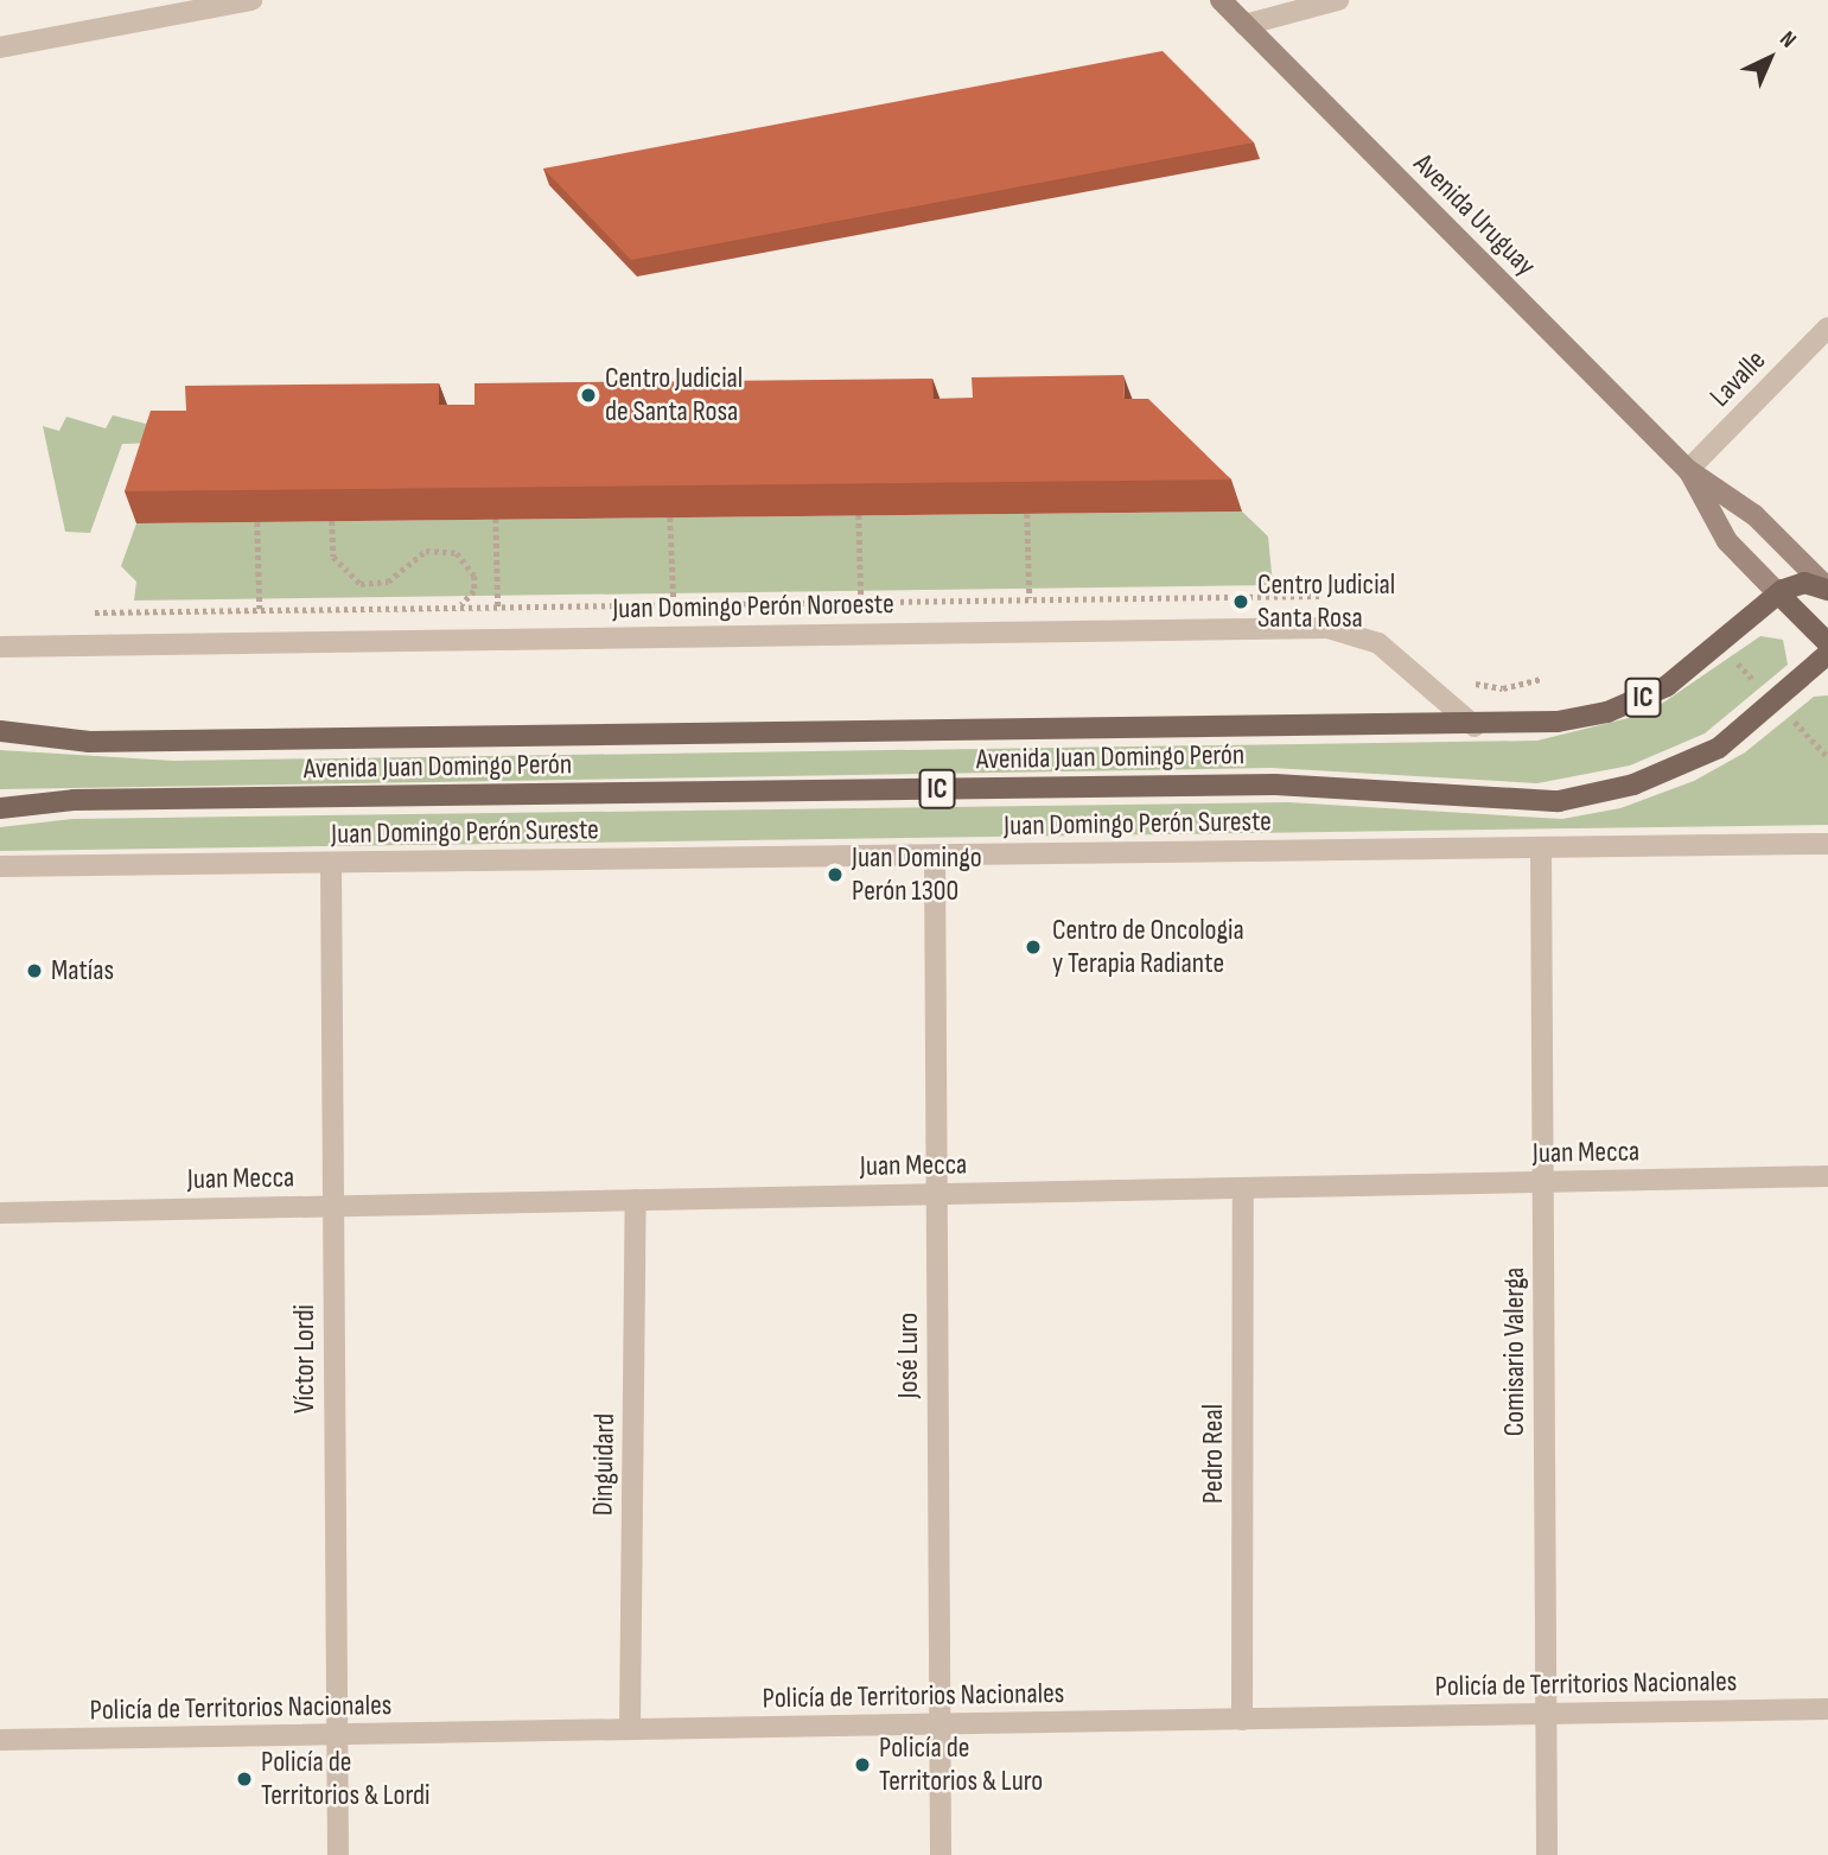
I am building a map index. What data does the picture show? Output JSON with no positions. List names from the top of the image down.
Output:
{
  "streets": {
    "main road": ["Avenida Uruguay", "IC", "Avenida Juan Domingo Perón"],
    "street": [
      "Lavalle",
      "Juan Domingo Perón Noroeste",
      "Juan Domingo Perón Sureste",
      "Juan Mecca",
      "Comisario Valerga",
      "José Luro",
      "Víctor Lordi",
      "Pedro Real",
      "Dinguidard",
      "Policía de Territorios Nacionales"
    ]
  },
  "crossings": [
    ["Avenida Uruguay", "Lavalle"],
    ["Avenida Uruguay", "Avenida Juan Domingo Perón"],
    ["Juan Domingo Perón Noroeste", "Avenida Juan Domingo Perón"],
    ["Juan Domingo Perón Sureste", "Comisario Valerga"],
    ["Juan Domingo Perón Sureste", "José Luro"],
    ["Juan Domingo Perón Sureste", "Víctor Lordi"],
    ["Juan Mecca", "Comisario Valerga"],
    ["Juan Mecca", "José Luro"],
    ["Juan Mecca", "Víctor Lordi"],
    ["Juan Mecca", "Pedro Real"],
    ["Juan Mecca", "Dinguidard"],
    ["Comisario Valerga", "Policía de Territorios Nacionales"],
    ["José Luro", "Policía de Territorios Nacionales"],
    ["Víctor Lordi", "Policía de Territorios Nacionales"],
    ["Pedro Real", "Policía de Territorios Nacionales"],
    ["Dinguidard", "Policía de Territorios Nacionales"]
  ],
  "places": [
    "Centro Judicial de Santa Rosa",
    "Centro Judicial Santa Rosa",
    "Juan Domingo Perón 1300",
    "Centro de Oncologia y Terapia Radiante",
    "Matías",
    "Policía de Territorios & Luro",
    "Policía de Territorios & Lordi"
  ],
  "north": "top right"
}
